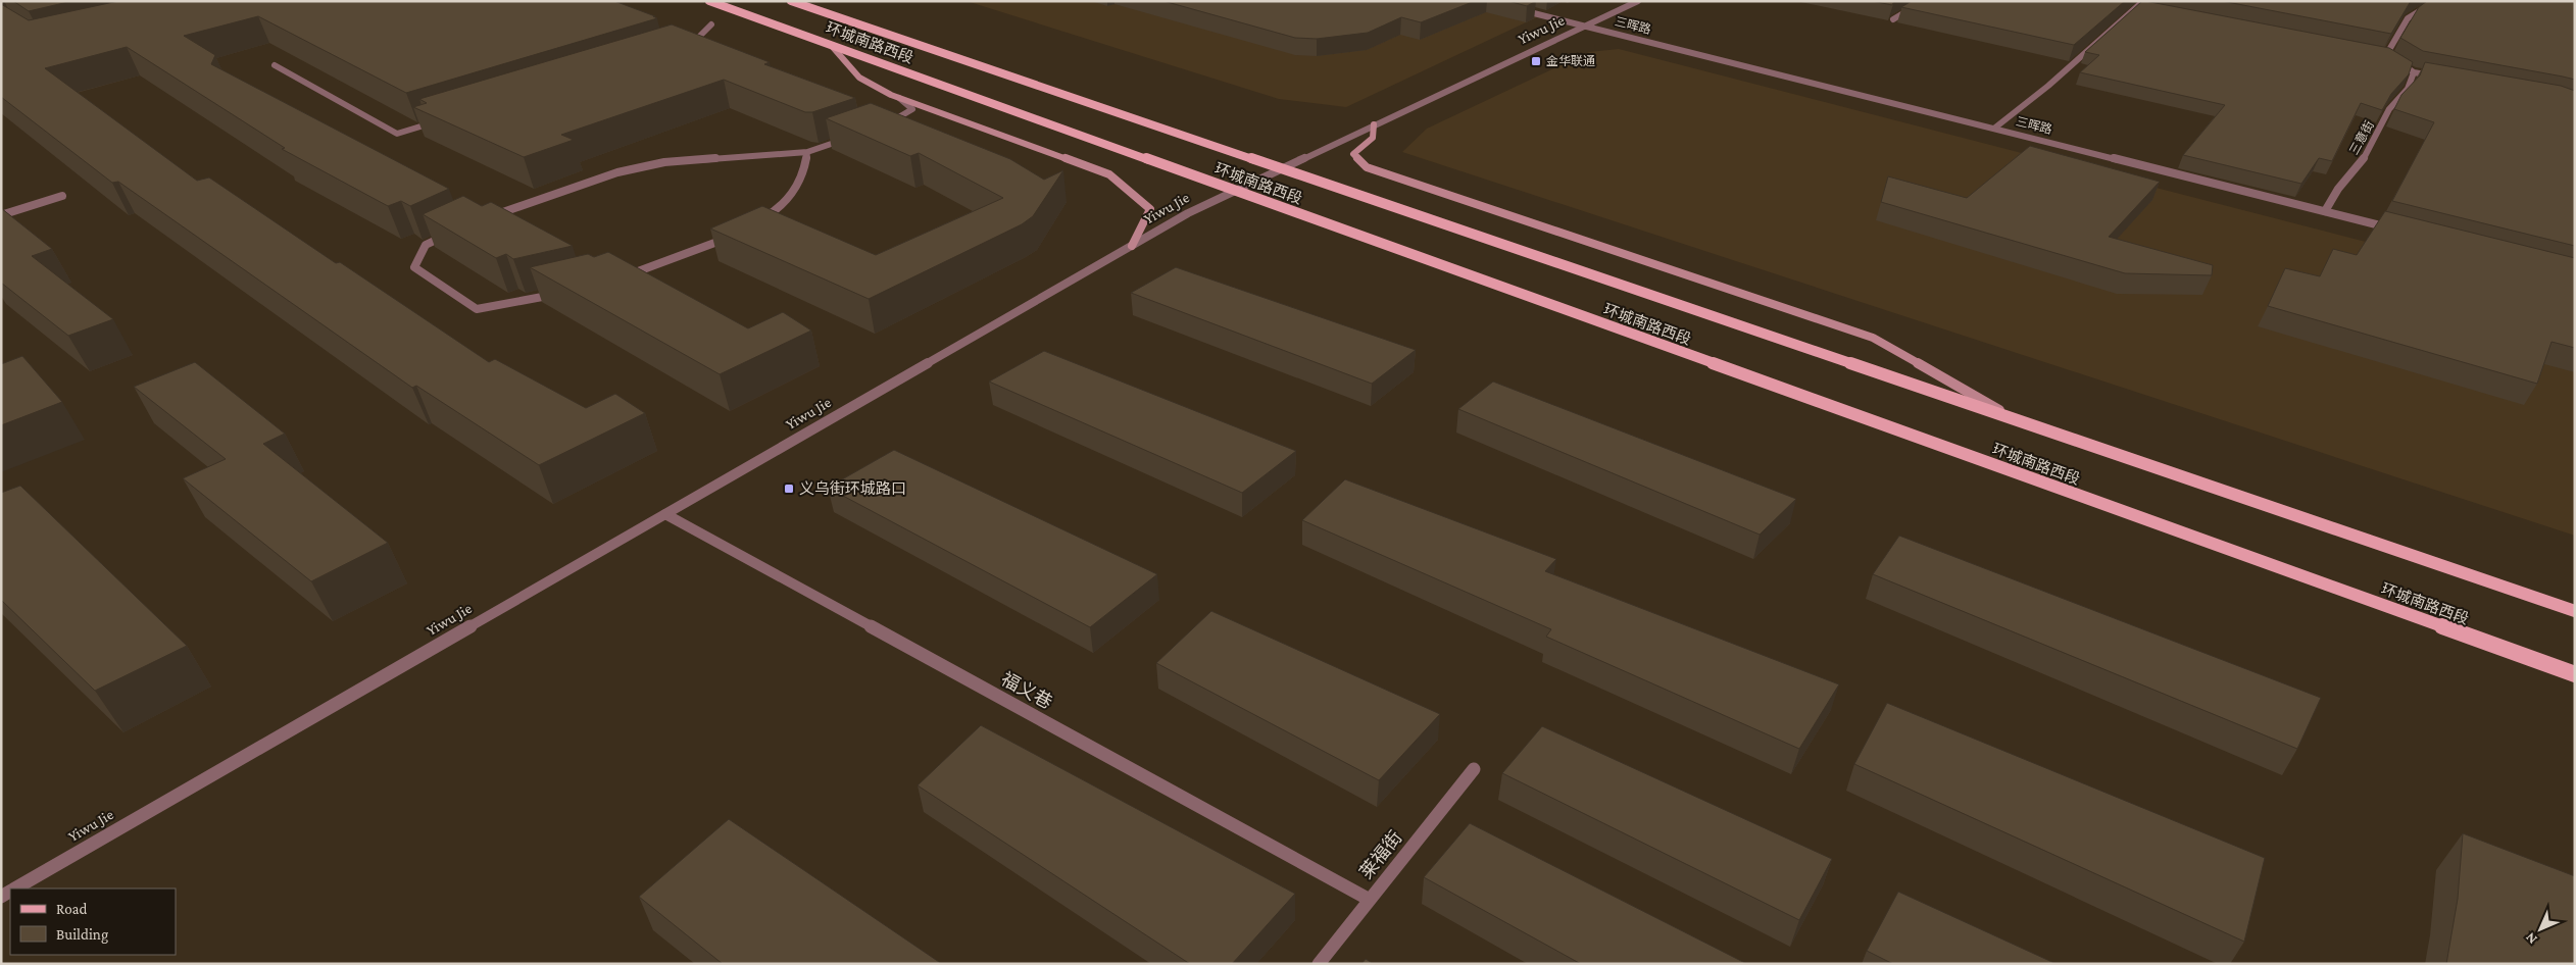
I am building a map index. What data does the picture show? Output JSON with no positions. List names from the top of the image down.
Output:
{
  "streets": {
    "main road": ["环城南路西段"],
    "street": [
      "三晖路",
      "Yiwu Jie",
      "三意街",
      "福义巷",
      "莱福街"
    ]
  },
  "crossings": [
    ["三晖路", "Yiwu Jie"],
    ["三晖路", "三意街"],
    ["Yiwu Jie", "环城南路西段"],
    ["Yiwu Jie", "福义巷"],
    ["福义巷", "莱福街"]
  ],
  "places": {
    "transit": ["金华联通", "义乌街环城路口"]
  },
  "legend": ["Road", "Building"],
  "north": "bottom left"
}
